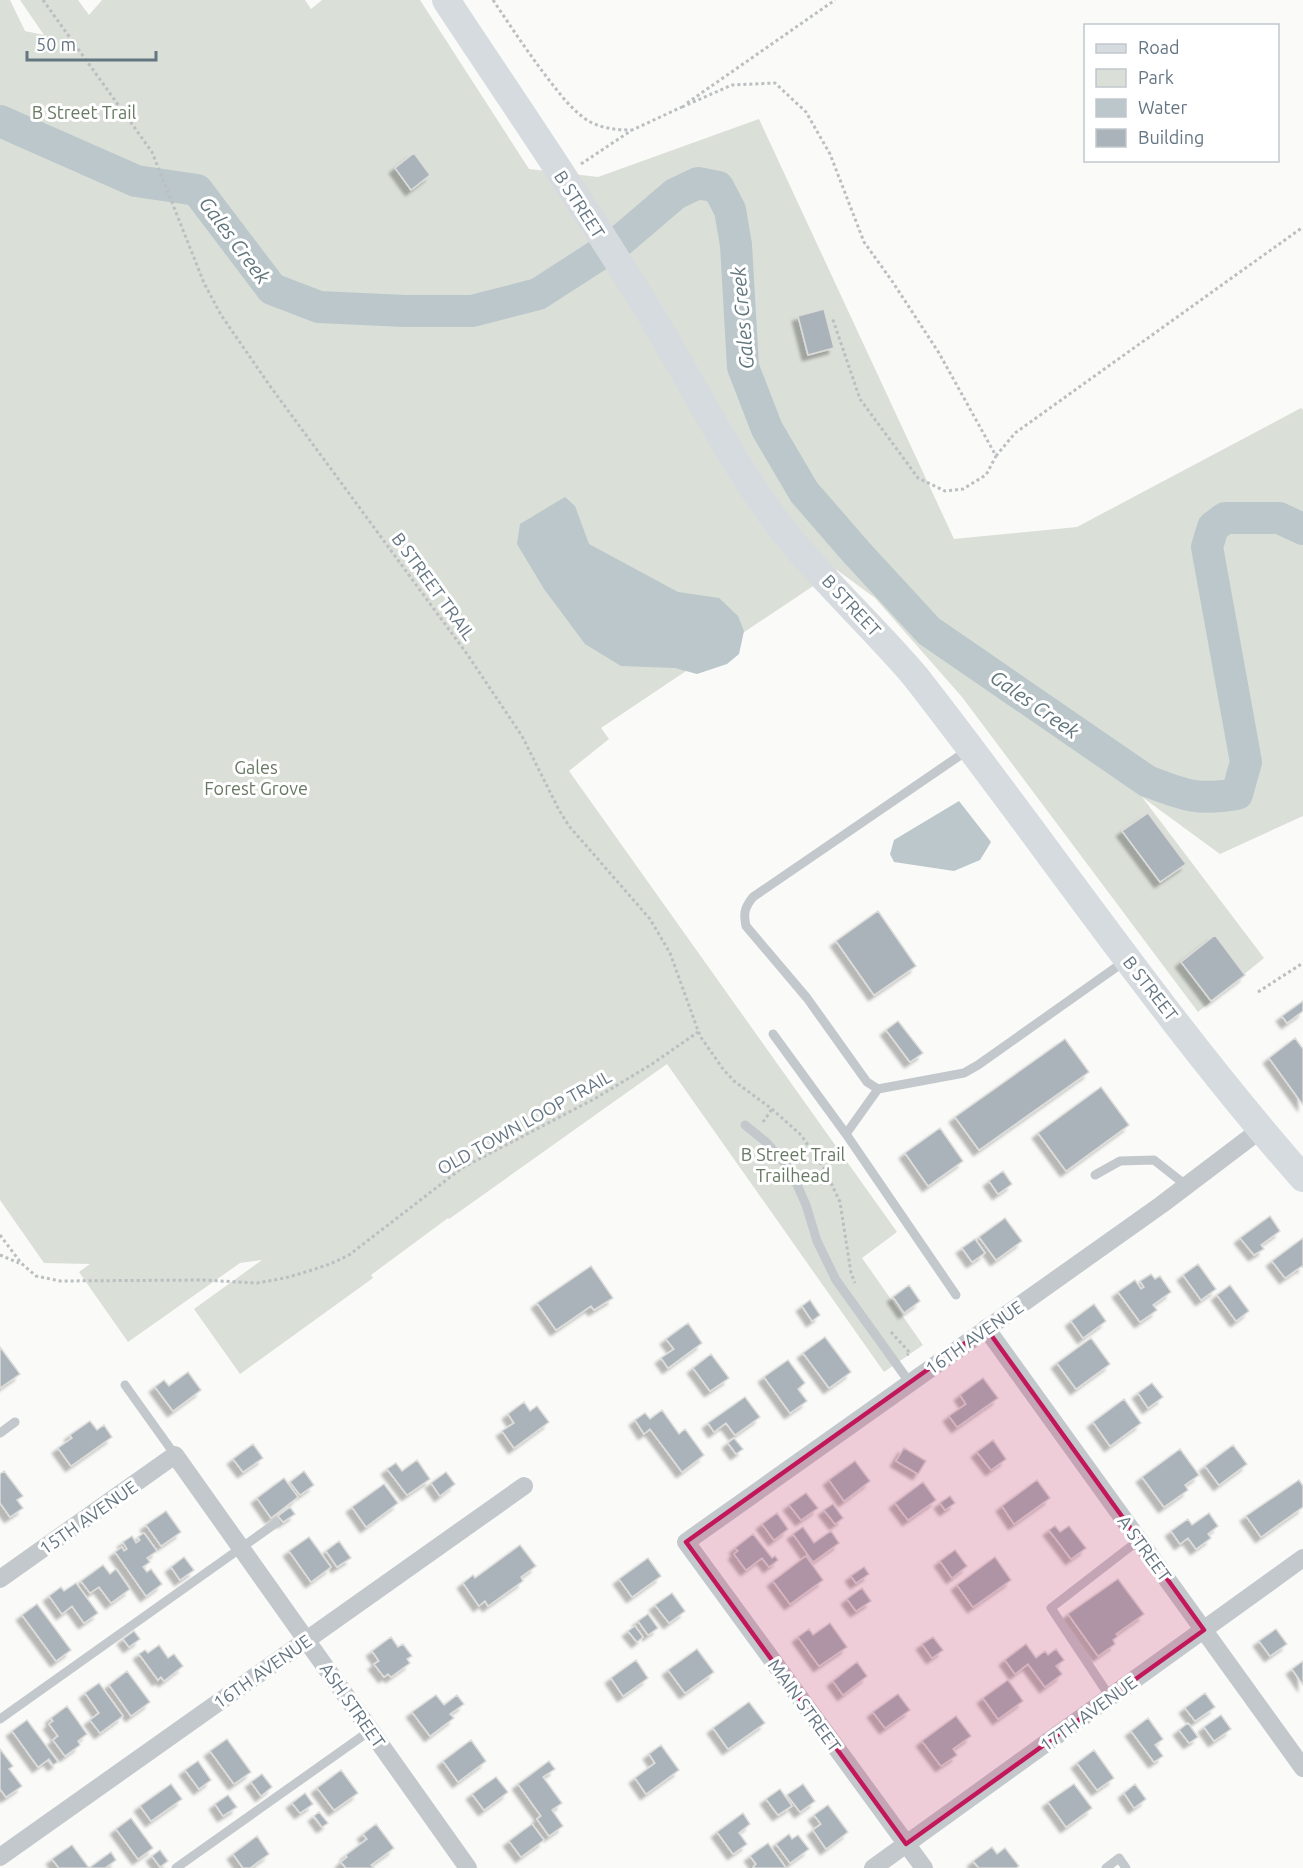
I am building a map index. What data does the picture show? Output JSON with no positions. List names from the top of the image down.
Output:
{
  "streets": {
    "main road": ["B STREET"],
    "street": [
      "16TH AVENUE",
      "15TH AVENUE",
      "A STREET",
      "ASH STREET",
      "MAIN STREET",
      "17TH AVENUE"
    ],
    "path": ["B STREET TRAIL", "OLD TOWN LOOP TRAIL"]
  },
  "crossings": [
    ["B STREET", "16TH AVENUE"],
    ["B STREET TRAIL", "OLD TOWN LOOP TRAIL"],
    ["16TH AVENUE", "A STREET"],
    ["16TH AVENUE", "ASH STREET"],
    ["16TH AVENUE", "MAIN STREET"],
    ["15TH AVENUE", "ASH STREET"],
    ["A STREET", "17TH AVENUE"],
    ["MAIN STREET", "17TH AVENUE"]
  ],
  "water": ["Gales Creek"],
  "parks": ["B Street Trail", "Gales Forest Grove", "B Street Trail Trailhead"],
  "legend": [
    "Road",
    "Park",
    "Water",
    "Building"
  ],
  "scale_bar": "50 m"
}
